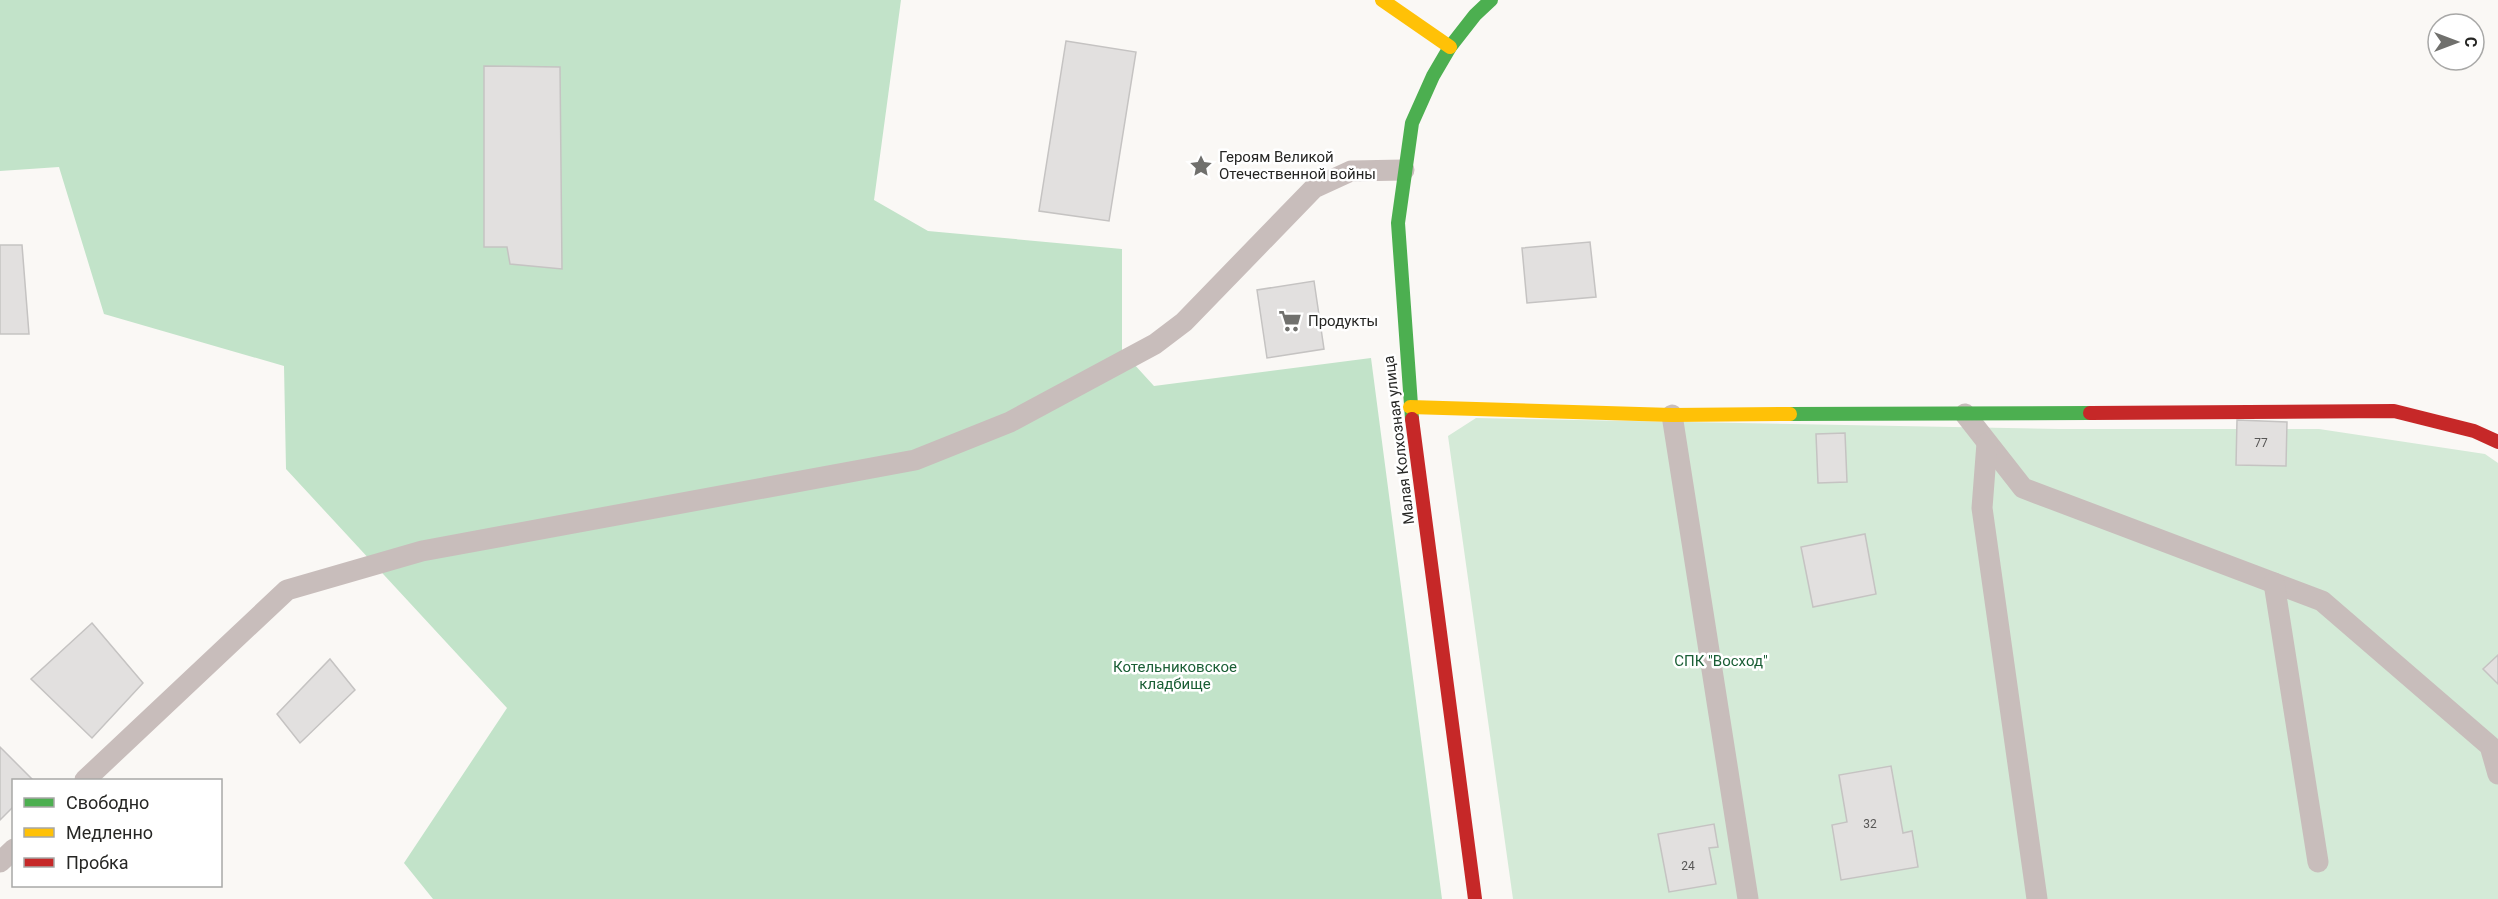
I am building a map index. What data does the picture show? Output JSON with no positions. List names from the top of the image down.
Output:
{
  "streets": {
    "street": ["Малая Колхозная улица"]
  },
  "parks": ["СПК \"Восход\"", "Котельниковское кладбище"],
  "places": {
    "place": ["Героям Великой Отечественной войны"],
    "supermarket": ["Продукты"]
  },
  "house_numbers": ["77", "32", "24"],
  "legend": ["Свободно", "Медленно", "Пробка"],
  "north": "right"
}
